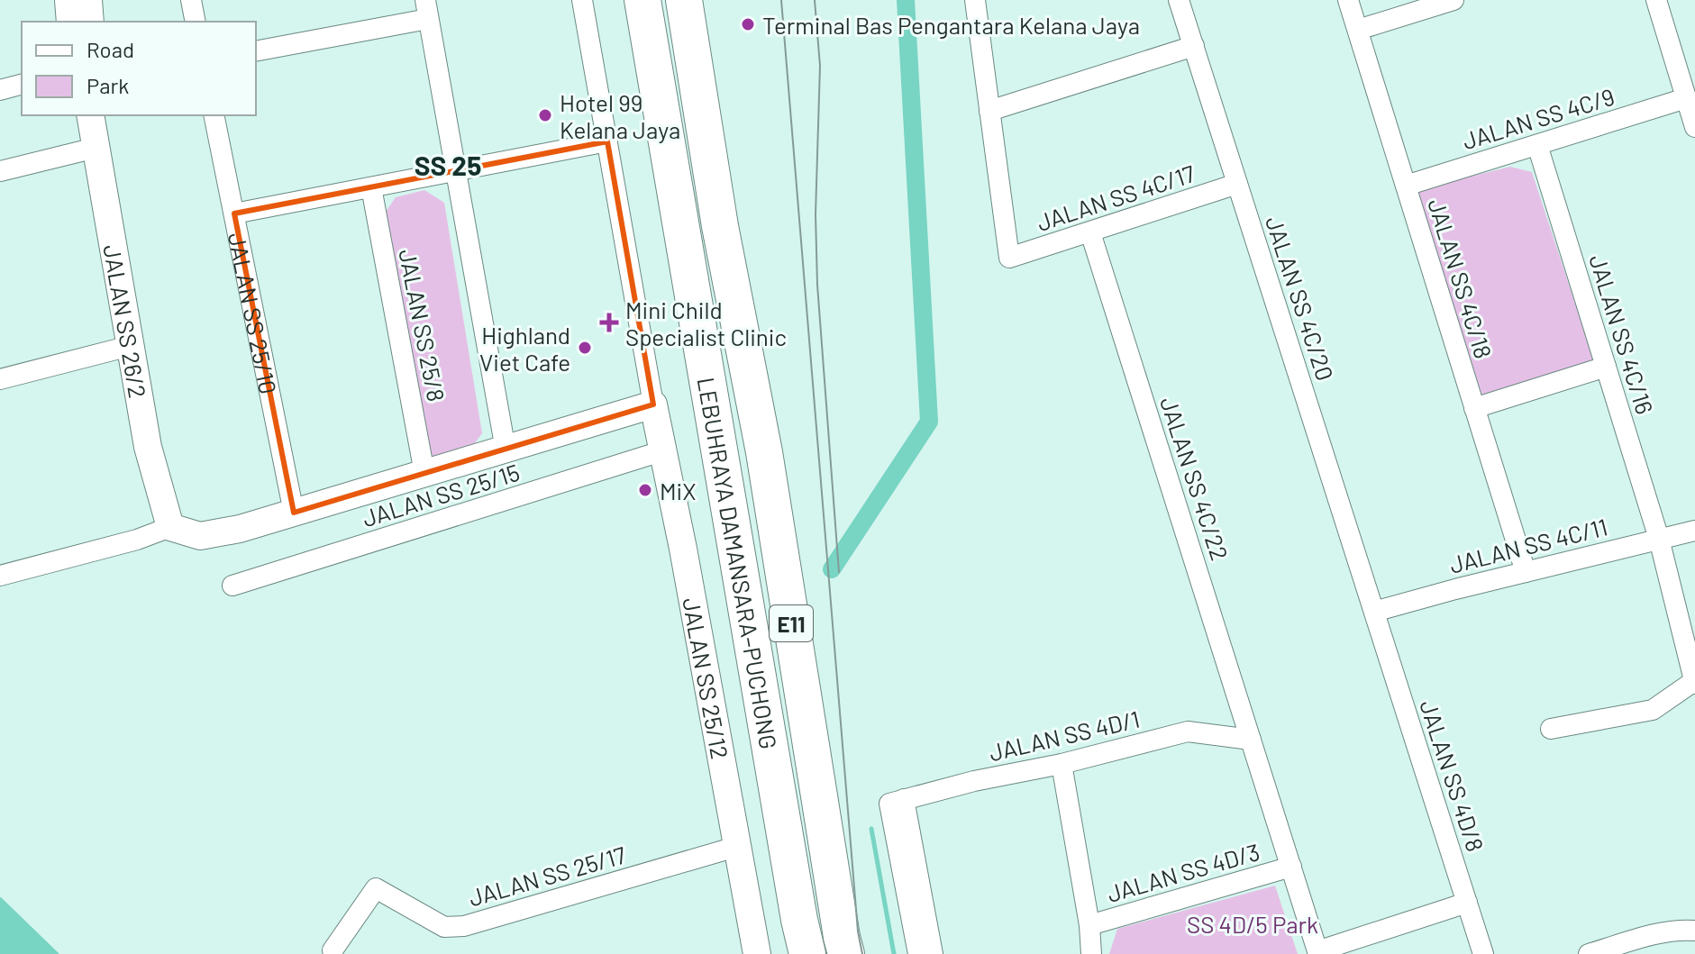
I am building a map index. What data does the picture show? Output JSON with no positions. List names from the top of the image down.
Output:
{
  "streets": {
    "highway": ["LEBUHRAYA DAMANSARA–PUCHONG", "E11"],
    "street": [
      "JALAN SS 4C/9",
      "JALAN SS 4C/17",
      "JALAN SS 4C/18",
      "JALAN SS 4C/20",
      "JALAN SS 25/10",
      "JALAN SS 26/2",
      "JALAN SS 25/8",
      "JALAN SS 4C/16",
      "JALAN SS 4C/22",
      "JALAN SS 25/15",
      "JALAN SS 4C/11",
      "JALAN SS 25/12",
      "JALAN SS 4D/1",
      "JALAN SS 4D/8",
      "JALAN SS 4D/3",
      "JALAN SS 25/17"
    ]
  },
  "crossings": [
    ["JALAN SS 4C/9", "JALAN SS 4C/18"],
    ["JALAN SS 4C/9", "JALAN SS 4C/16"],
    ["JALAN SS 4C/17", "JALAN SS 4C/20"],
    ["JALAN SS 4C/17", "JALAN SS 4C/22"],
    ["JALAN SS 4C/18", "JALAN SS 4C/11"],
    ["JALAN SS 4C/20", "JALAN SS 4C/11"],
    ["JALAN SS 4C/20", "JALAN SS 4D/8"],
    ["JALAN SS 4C/16", "JALAN SS 4C/11"],
    ["JALAN SS 4C/22", "JALAN SS 4D/1"],
    ["JALAN SS 4C/22", "JALAN SS 4D/3"],
    ["JALAN SS 25/15", "JALAN SS 25/12"],
    ["JALAN SS 4C/11", "JALAN SS 4D/8"],
    ["JALAN SS 25/12", "JALAN SS 25/17"]
  ],
  "districts": ["SS 25"],
  "parks": ["SS 4D/5 Park"],
  "places": {
    "other": [
      "Terminal Bas Pengantara Kelana Jaya",
      "Hotel 99 Kelana Jaya",
      "Highland Viet Cafe",
      "MiX"
    ],
    "health": ["Mini Child Specialist Clinic"]
  },
  "legend": ["Road", "Park"]
}
